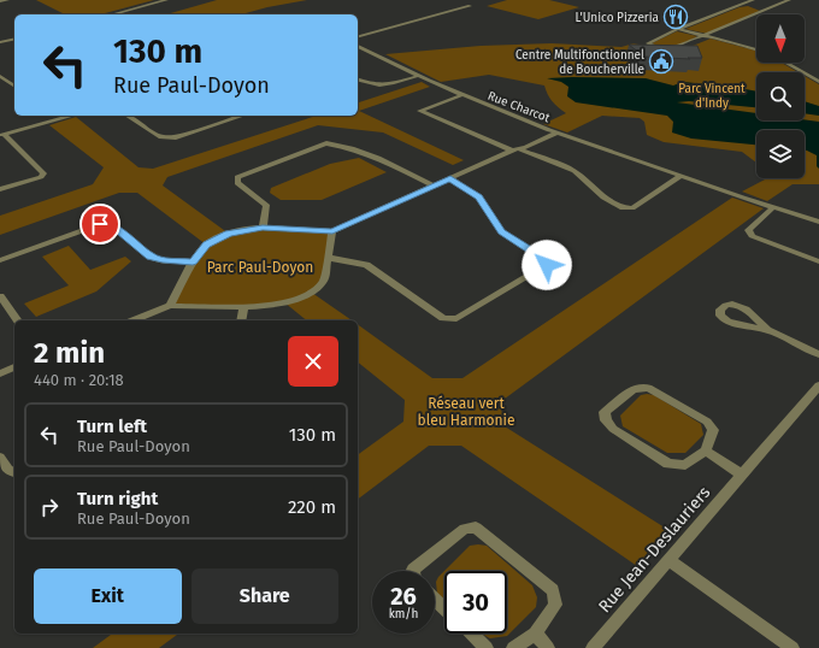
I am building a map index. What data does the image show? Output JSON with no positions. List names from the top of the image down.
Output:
{
  "streets": {
    "street": ["Rue Charcot", "Rue Jean-Deslauriers"]
  },
  "parks": ["Parc Vincent d'Indy", "Parc Paul-Doyon", "Réseau vert bleu Harmonie"],
  "places": {
    "restaurant": ["L'Unico Pizzeria"],
    "public building": ["Centre Multifonctionnel de Boucherville"]
  },
  "north": "bottom",
  "page": {
    "turn": ["130 m", "Rue Paul-Doyon"],
    "heading": ["2 min", "440 m · 20:18"],
    "list": [
      {
        "name": "Turn left",
        "note": "Rue Paul-Doyon",
        "value": "130 m"
      },
      {
        "name": "Turn right",
        "note": "Rue Paul-Doyon",
        "value": "220 m"
      }
    ],
    "buttons": ["Exit", "Share"],
    "speed": "26 km/h",
    "limit": "30"
  }
}
